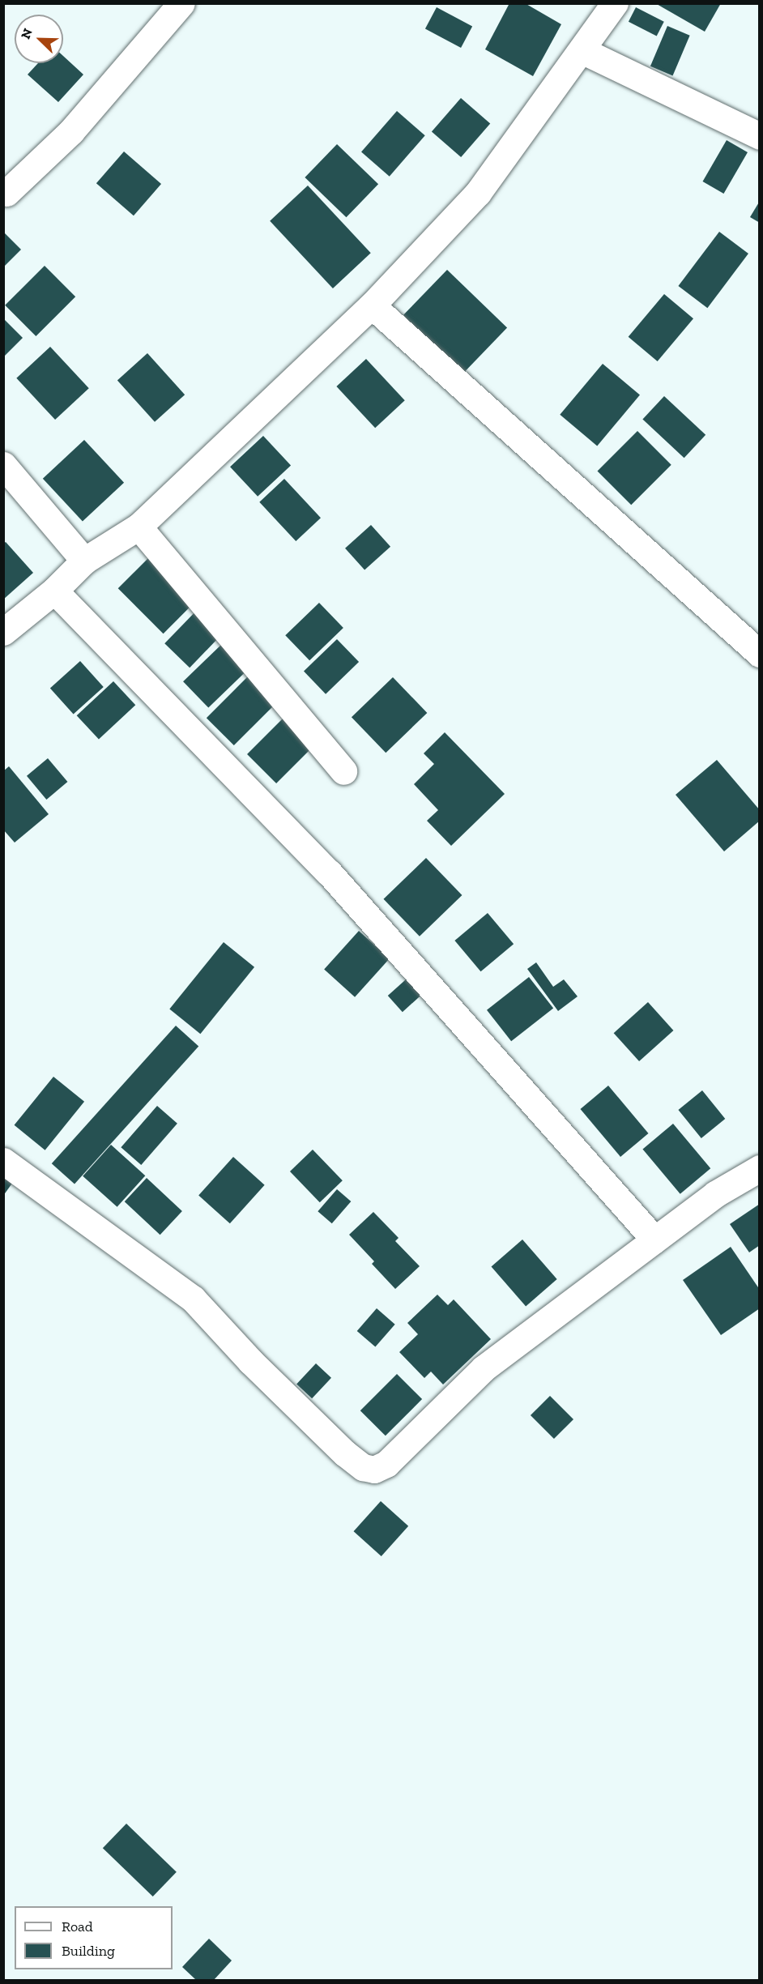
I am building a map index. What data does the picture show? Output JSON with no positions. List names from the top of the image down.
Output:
{
  "legend": ["Road", "Building"],
  "north": "top left"
}
